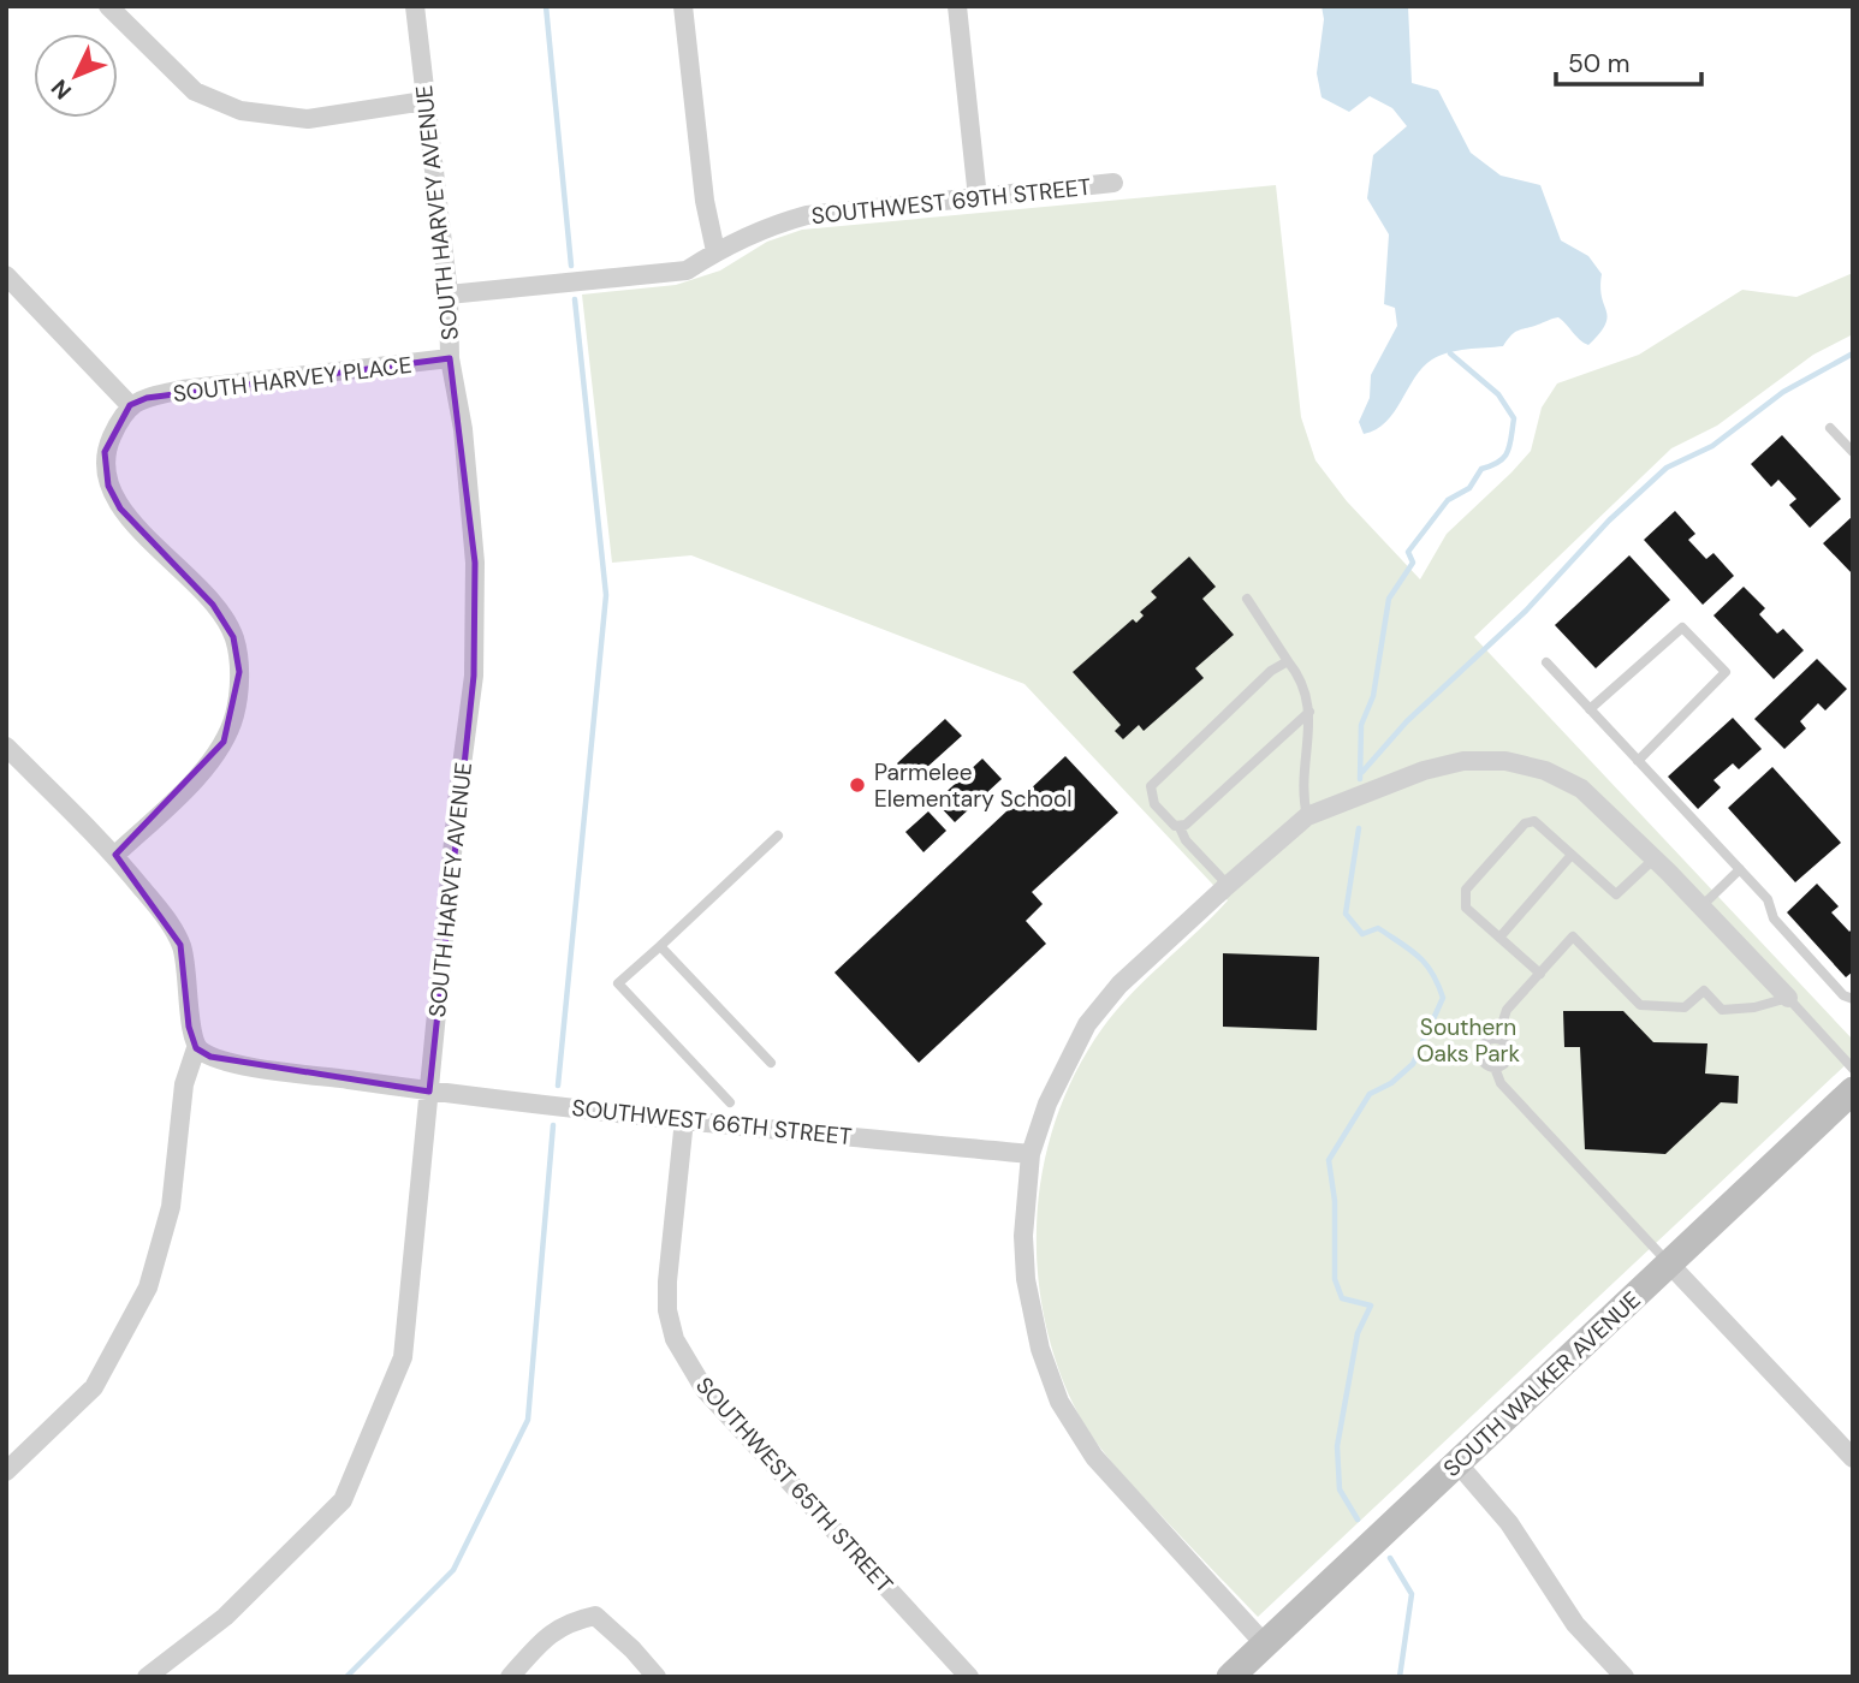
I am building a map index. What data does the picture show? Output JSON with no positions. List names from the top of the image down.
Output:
{
  "streets": {
    "main road": ["SOUTH WALKER AVENUE"],
    "street": [
      "SOUTHWEST 69TH STREET",
      "SOUTH HARVEY AVENUE",
      "SOUTH HARVEY PLACE",
      "SOUTHWEST 66TH STREET",
      "SOUTHWEST 65TH STREET"
    ]
  },
  "crossings": [
    ["SOUTHWEST 69TH STREET", "SOUTH HARVEY AVENUE"],
    ["SOUTH HARVEY AVENUE", "SOUTH HARVEY PLACE"],
    ["SOUTH HARVEY AVENUE", "SOUTHWEST 66TH STREET"],
    ["SOUTHWEST 66TH STREET", "SOUTHWEST 65TH STREET"]
  ],
  "parks": ["Southern Oaks Park"],
  "places": ["Parmelee Elementary School"],
  "scale_bar": "50 m",
  "north": "bottom left"
}
